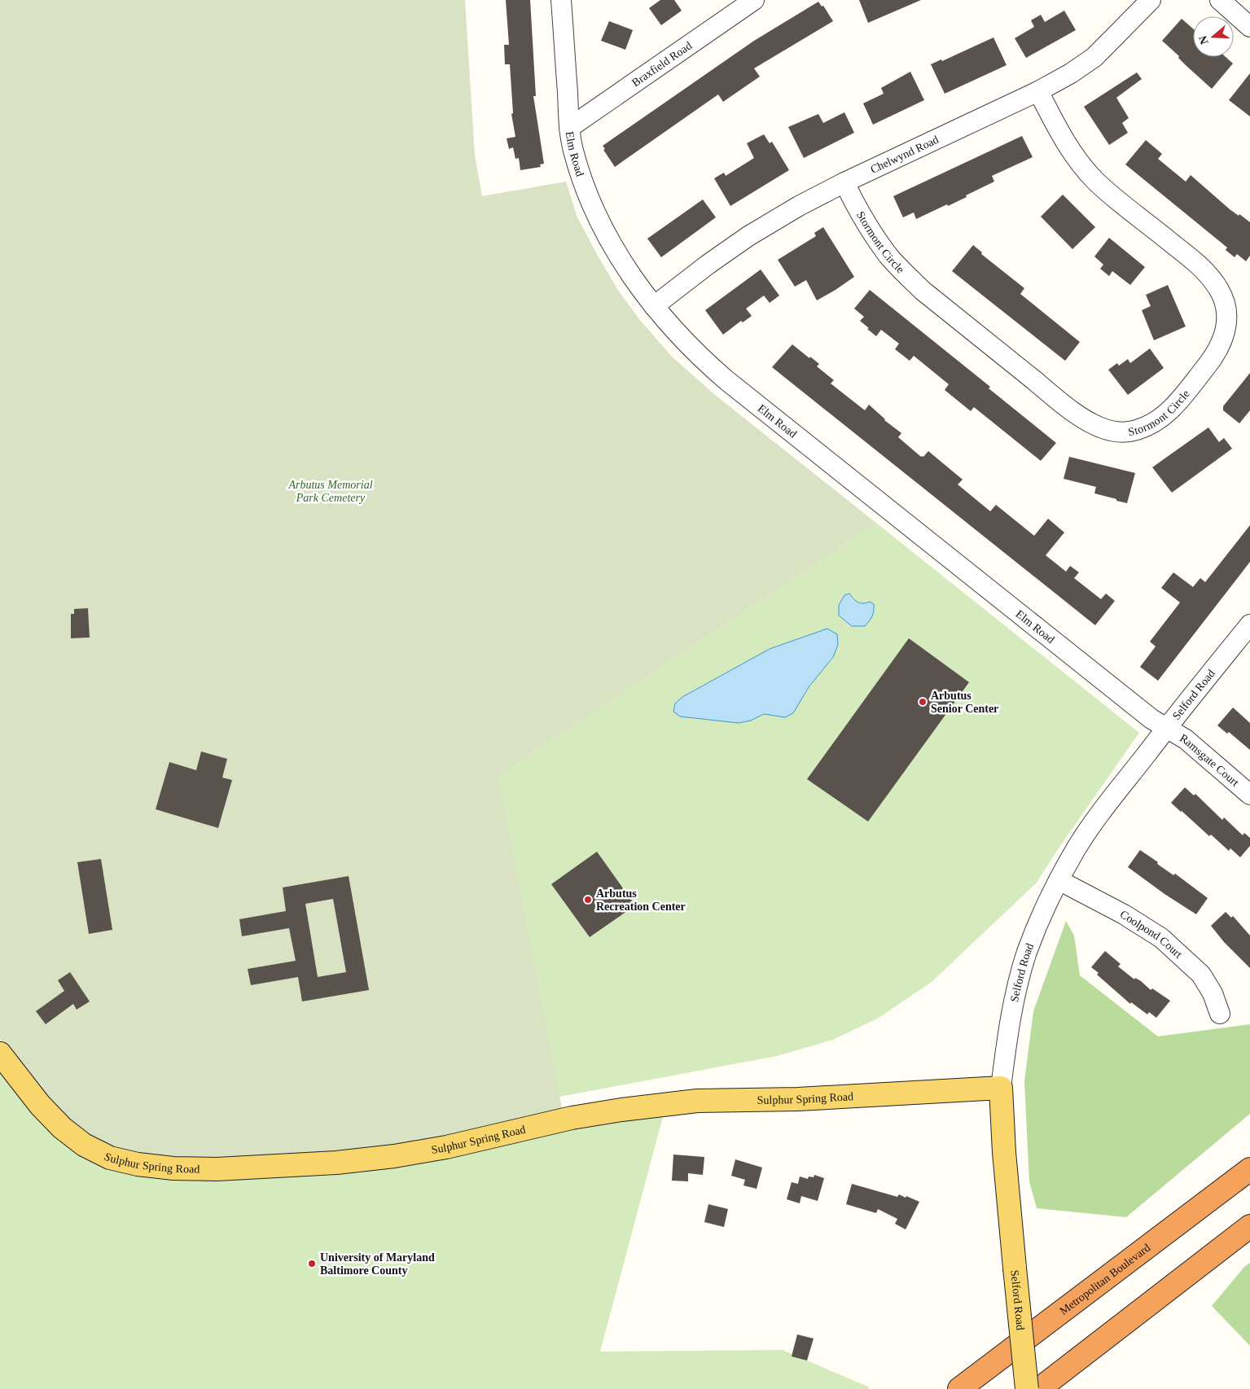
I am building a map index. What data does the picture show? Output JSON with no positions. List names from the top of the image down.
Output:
{
  "streets": {
    "highway": ["Metropolitan Boulevard"],
    "main road": ["Selford Road", "Sulphur Spring Road"],
    "street": [
      "Braxfield Road",
      "Elm Road",
      "Chelwynd Road",
      "Stormont Circle",
      "Ramsgate Court",
      "Coolpond Court"
    ]
  },
  "crossings": [
    ["Braxfield Road", "Elm Road"],
    ["Elm Road", "Chelwynd Road"],
    ["Elm Road", "Selford Road"],
    ["Elm Road", "Ramsgate Court"],
    ["Chelwynd Road", "Stormont Circle"],
    ["Selford Road", "Ramsgate Court"],
    ["Selford Road", "Coolpond Court"],
    ["Selford Road", "Sulphur Spring Road"]
  ],
  "parks": ["Arbutus Memorial Park Cemetery"],
  "places": ["Arbutus Senior Center", "Arbutus Recreation Center", "University of Maryland Baltimore County"],
  "north": "left"
}
